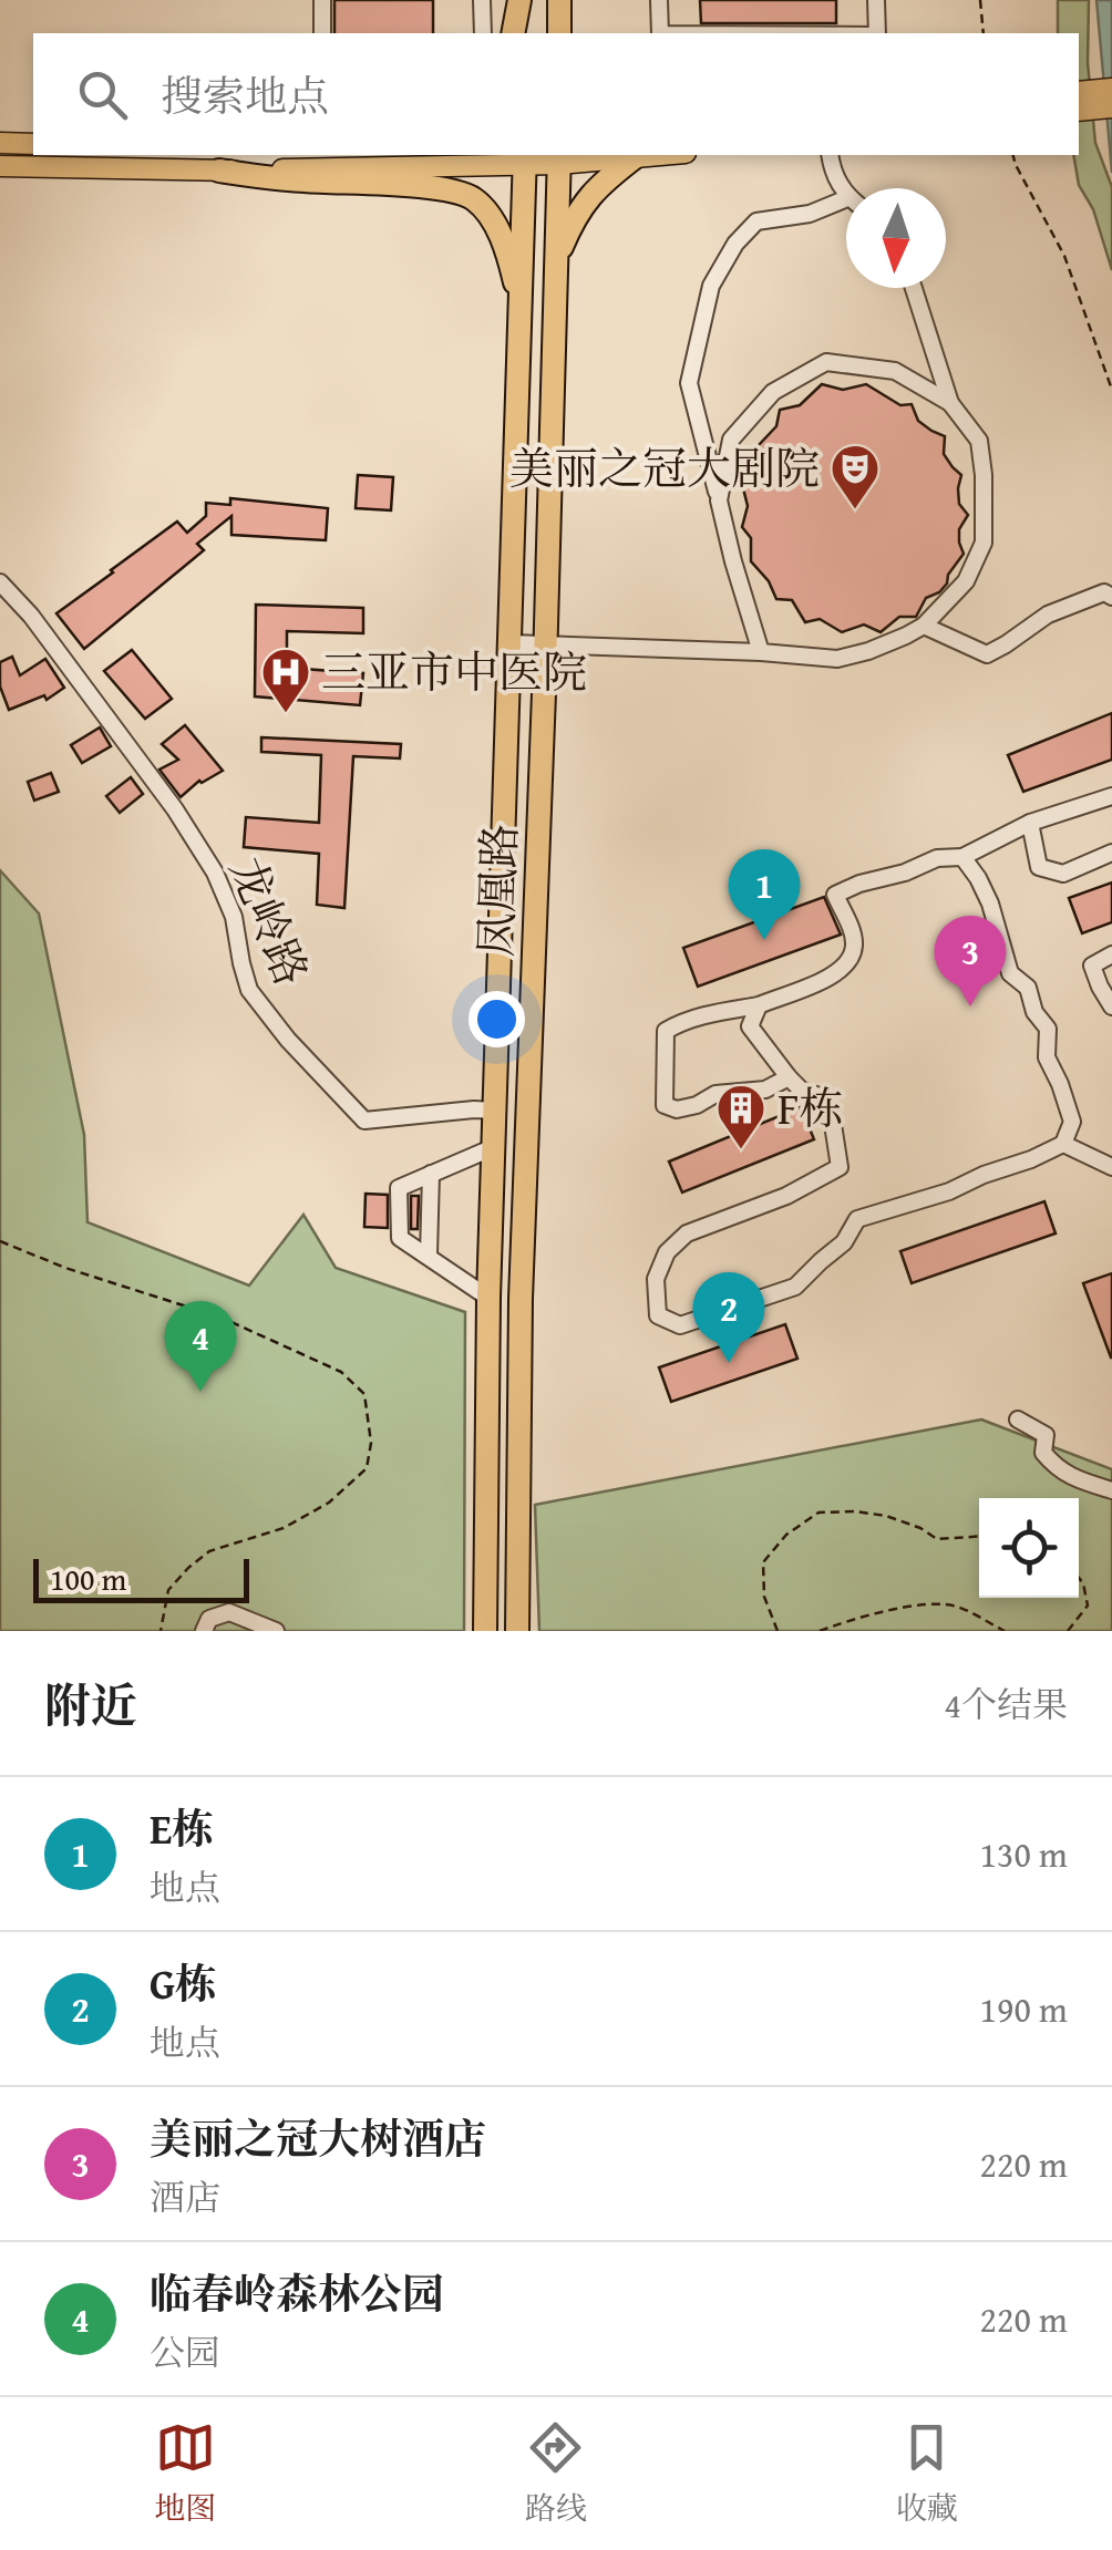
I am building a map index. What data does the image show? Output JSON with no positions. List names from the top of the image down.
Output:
{
  "streets": {
    "highway": ["凤凰路"],
    "street": ["龙岭路"]
  },
  "crossings": [
    ["凤凰路", "龙岭路"]
  ],
  "places": {
    "theatre": ["美丽之冠大剧院"],
    "hospital": ["三亚市中医院"],
    "building": ["F栋"]
  },
  "scale_bar": "100 m",
  "north": "bottom",
  "page": {
    "search": "搜索地点",
    "pins": [
      "1",
      "3",
      "2",
      "4"
    ],
    "scale": "100 m",
    "heading": ["附近", "4个结果"],
    "list": [
      {
        "mark": "1",
        "name": "E栋",
        "note": "地点",
        "value": "130 m"
      },
      {
        "mark": "2",
        "name": "G栋",
        "note": "地点",
        "value": "190 m"
      },
      {
        "mark": "3",
        "name": "美丽之冠大树酒店",
        "note": "酒店",
        "value": "220 m"
      },
      {
        "mark": "4",
        "name": "临春岭森林公园",
        "note": "公园",
        "value": "220 m"
      }
    ],
    "nav": ["地图", "路线", "收藏"]
  }
}
